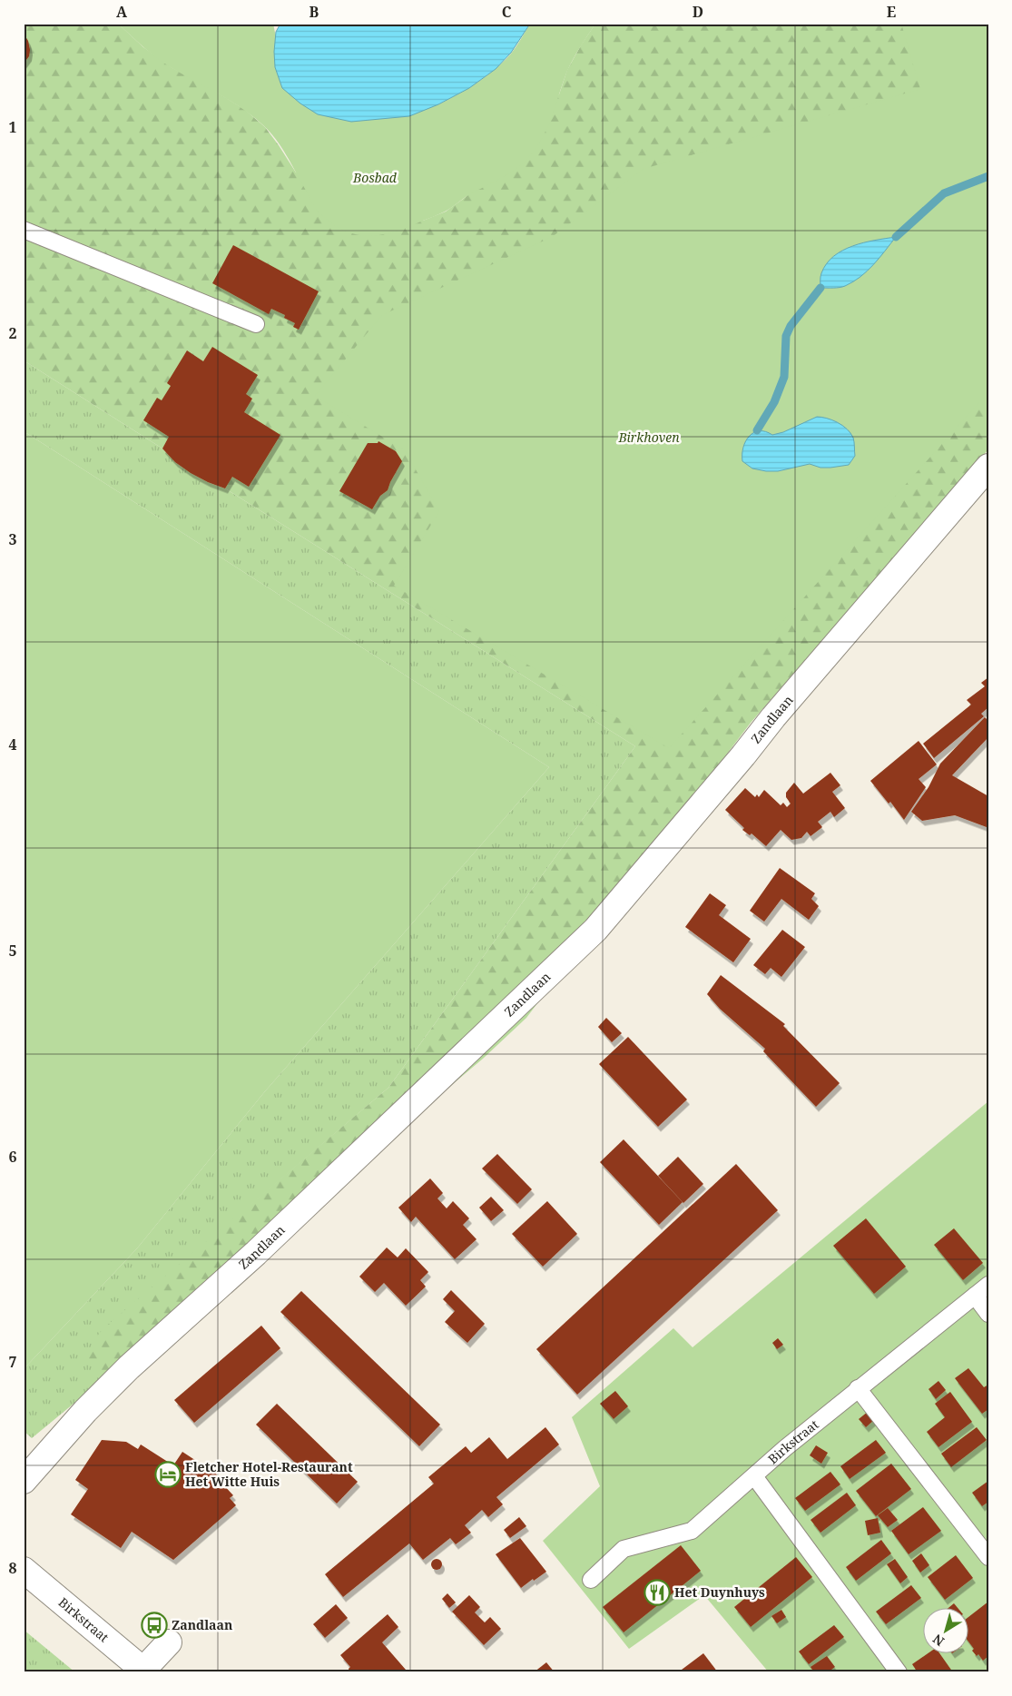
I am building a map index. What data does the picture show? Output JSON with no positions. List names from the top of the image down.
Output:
{
  "streets": {
    "street": ["Zandlaan", "Birkstraat"]
  },
  "parks": ["Bosbad", "Birkhoven"],
  "places": {
    "hotel": ["Fletcher Hotel-Restaurant Het Witte Huis"],
    "restaurant": ["Het Duynhuys"],
    "bus stop": ["Zandlaan"]
  },
  "north": "bottom left",
  "grid": {
    "columns": [
      "A",
      "B",
      "C",
      "D",
      "E"
    ],
    "rows": [
      "1",
      "2",
      "3",
      "4",
      "5",
      "6",
      "7",
      "8"
    ]
  }
}
